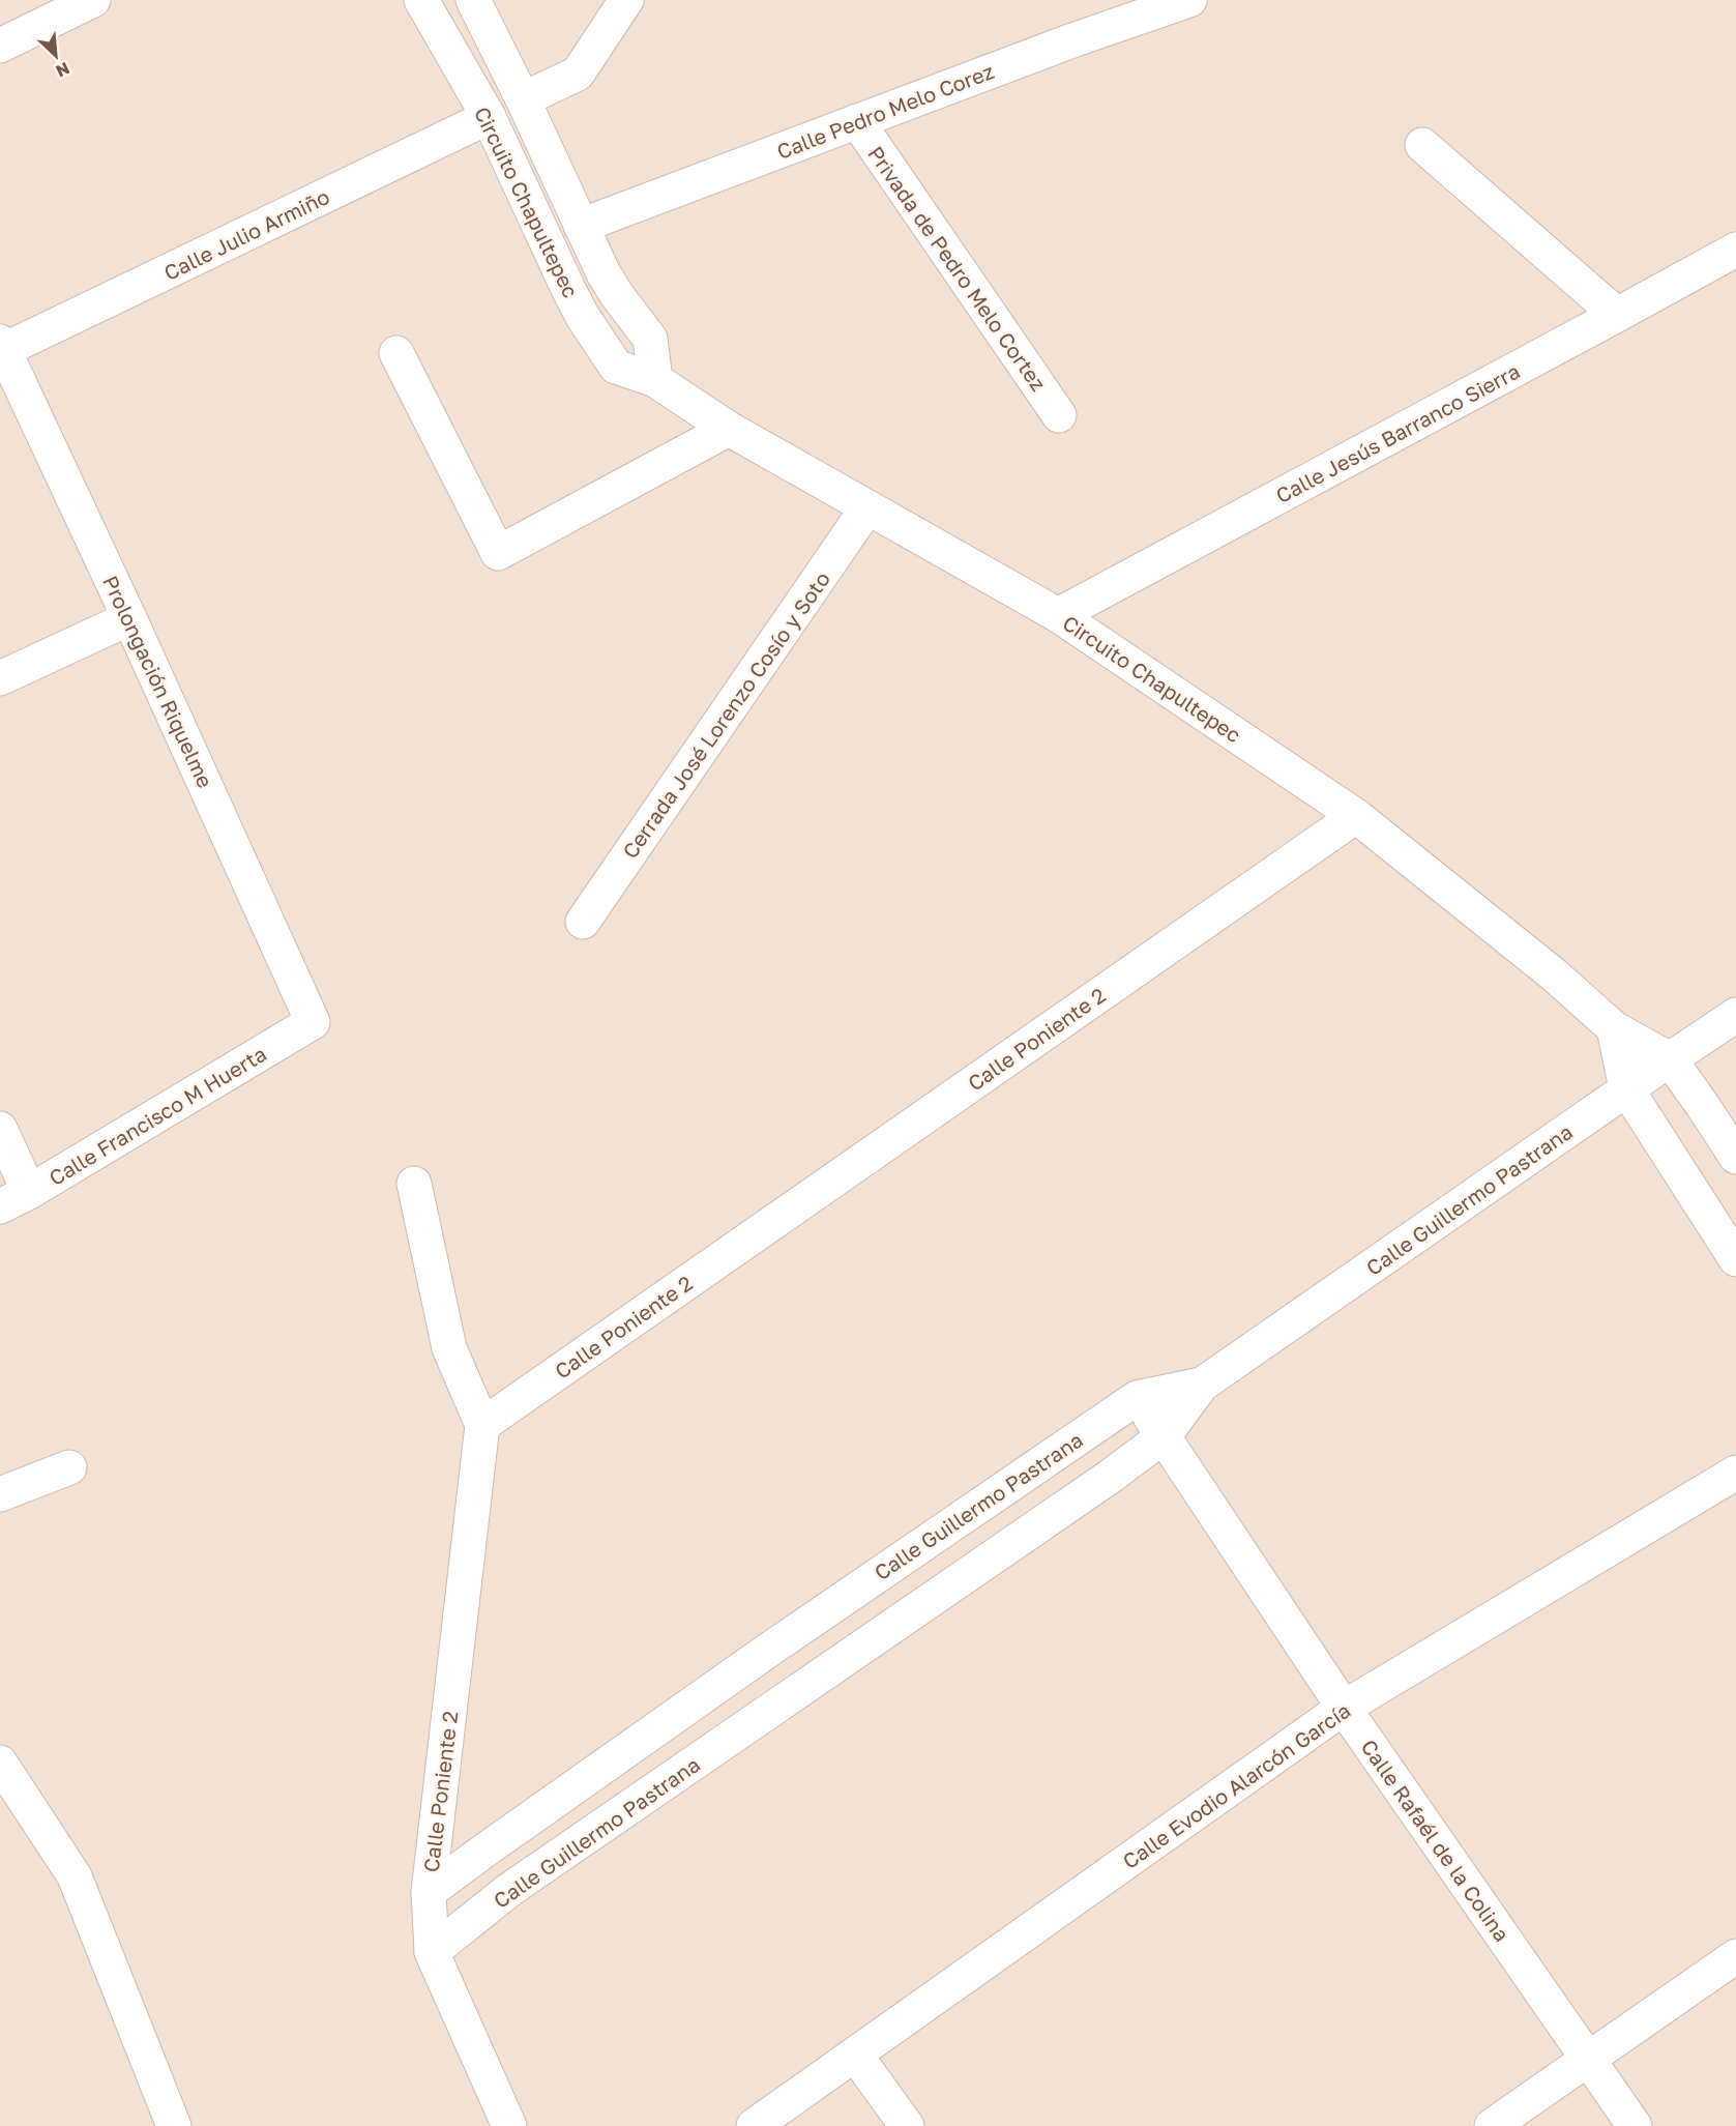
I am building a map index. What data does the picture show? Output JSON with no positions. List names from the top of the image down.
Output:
{
  "streets": {
    "street": [
      "Calle Pedro Melo Corez",
      "Circuito Chapultepec",
      "Calle Julio Armiño",
      "Privada de Pedro Melo Cortez",
      "Calle Jesús Barranco Sierra",
      "Prolongación Riquelme",
      "Cerrada José Lorenzo Cosío y Soto",
      "Calle Poniente 2",
      "Calle Francisco M Huerta",
      "Calle Guillermo Pastrana",
      "Calle Evodio Alarcón García",
      "Calle Rafaél de la Colina"
    ]
  },
  "crossings": [
    ["Calle Pedro Melo Corez", "Circuito Chapultepec"],
    ["Calle Pedro Melo Corez", "Privada de Pedro Melo Cortez"],
    ["Circuito Chapultepec", "Calle Julio Armiño"],
    ["Circuito Chapultepec", "Calle Jesús Barranco Sierra"],
    ["Circuito Chapultepec", "Cerrada José Lorenzo Cosío y Soto"],
    ["Circuito Chapultepec", "Calle Poniente 2"],
    ["Circuito Chapultepec", "Calle Guillermo Pastrana"],
    ["Calle Julio Armiño", "Prolongación Riquelme"],
    ["Prolongación Riquelme", "Calle Francisco M Huerta"],
    ["Calle Poniente 2", "Calle Guillermo Pastrana"],
    ["Calle Guillermo Pastrana", "Calle Rafaél de la Colina"],
    ["Calle Evodio Alarcón García", "Calle Rafaél de la Colina"]
  ],
  "north": "bottom right"
}
